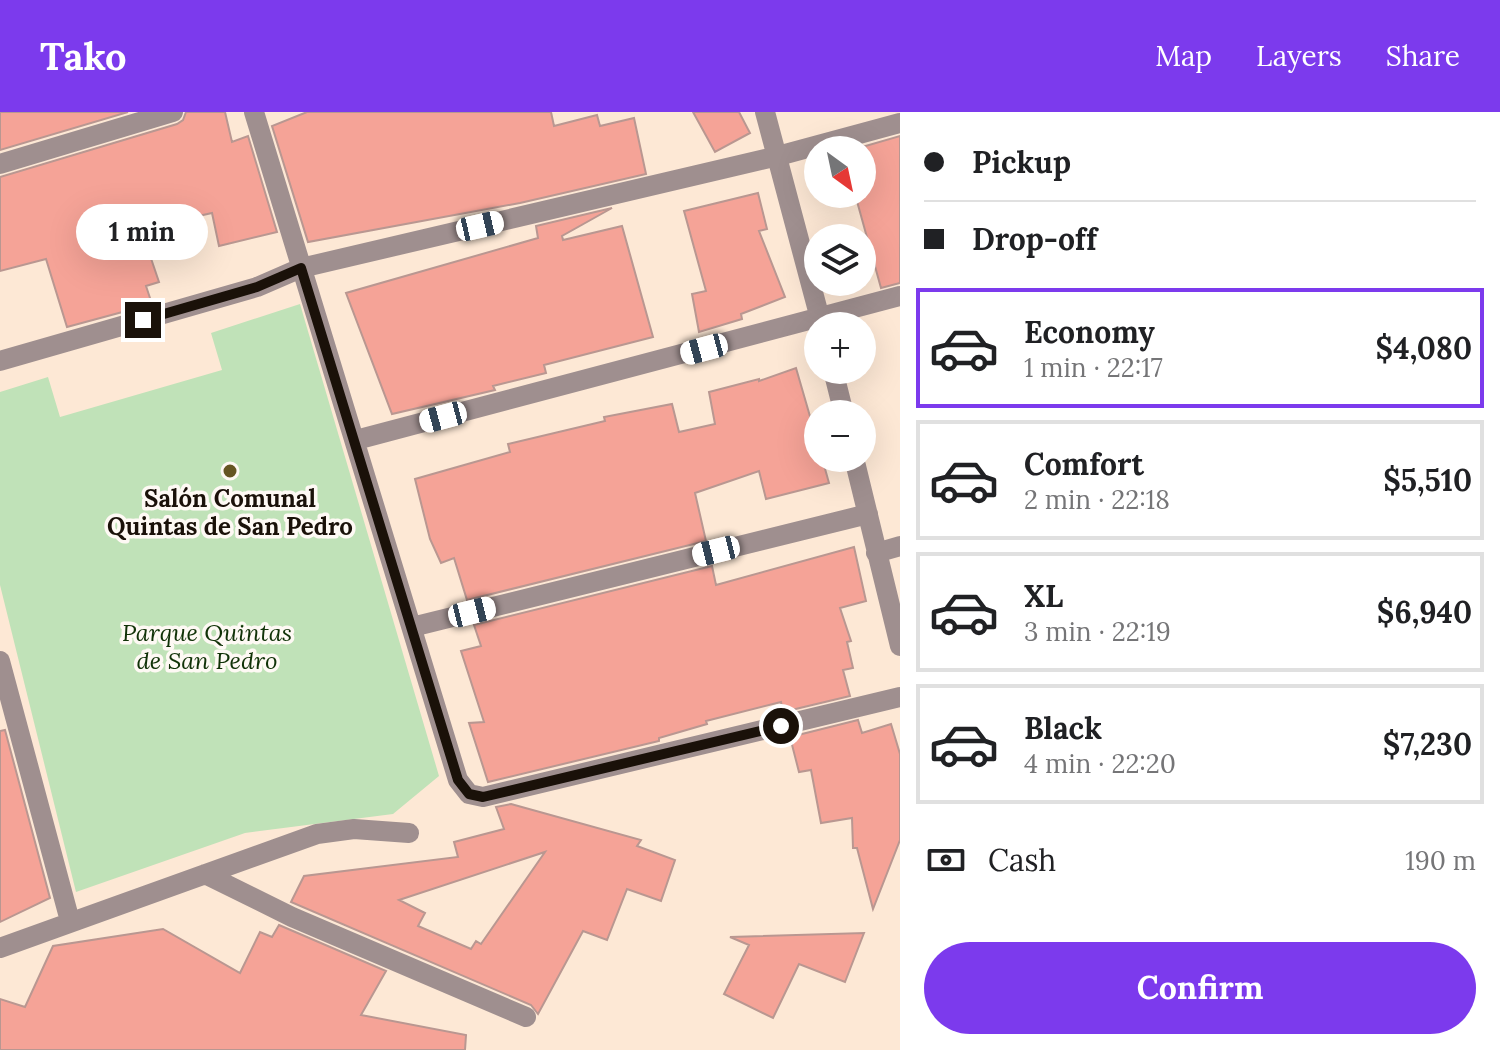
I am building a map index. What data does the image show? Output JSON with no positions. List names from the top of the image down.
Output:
{
  "parks": ["Parque Quintas de San Pedro"],
  "places": ["Salón Comunal Quintas de San Pedro"],
  "north": "bottom right",
  "page": {
    "header": "Tako",
    "nav": ["Map", "Layers", "Share"],
    "banner": ["Pickup", "Drop-off"],
    "map_buttons": ["+", "−"],
    "bubble": "1 min",
    "list": [
      {
        "name": "Economy",
        "note": "1 min · 22:17",
        "value": "$4,080"
      },
      {
        "name": "Comfort",
        "note": "2 min · 22:18",
        "value": "$5,510"
      },
      {
        "name": "XL",
        "note": "3 min · 22:19",
        "value": "$6,940"
      },
      {
        "name": "Black",
        "note": "4 min · 22:20",
        "value": "$7,230"
      }
    ],
    "pay": ["Cash", "190 m"],
    "buttons": "Confirm"
  }
}
